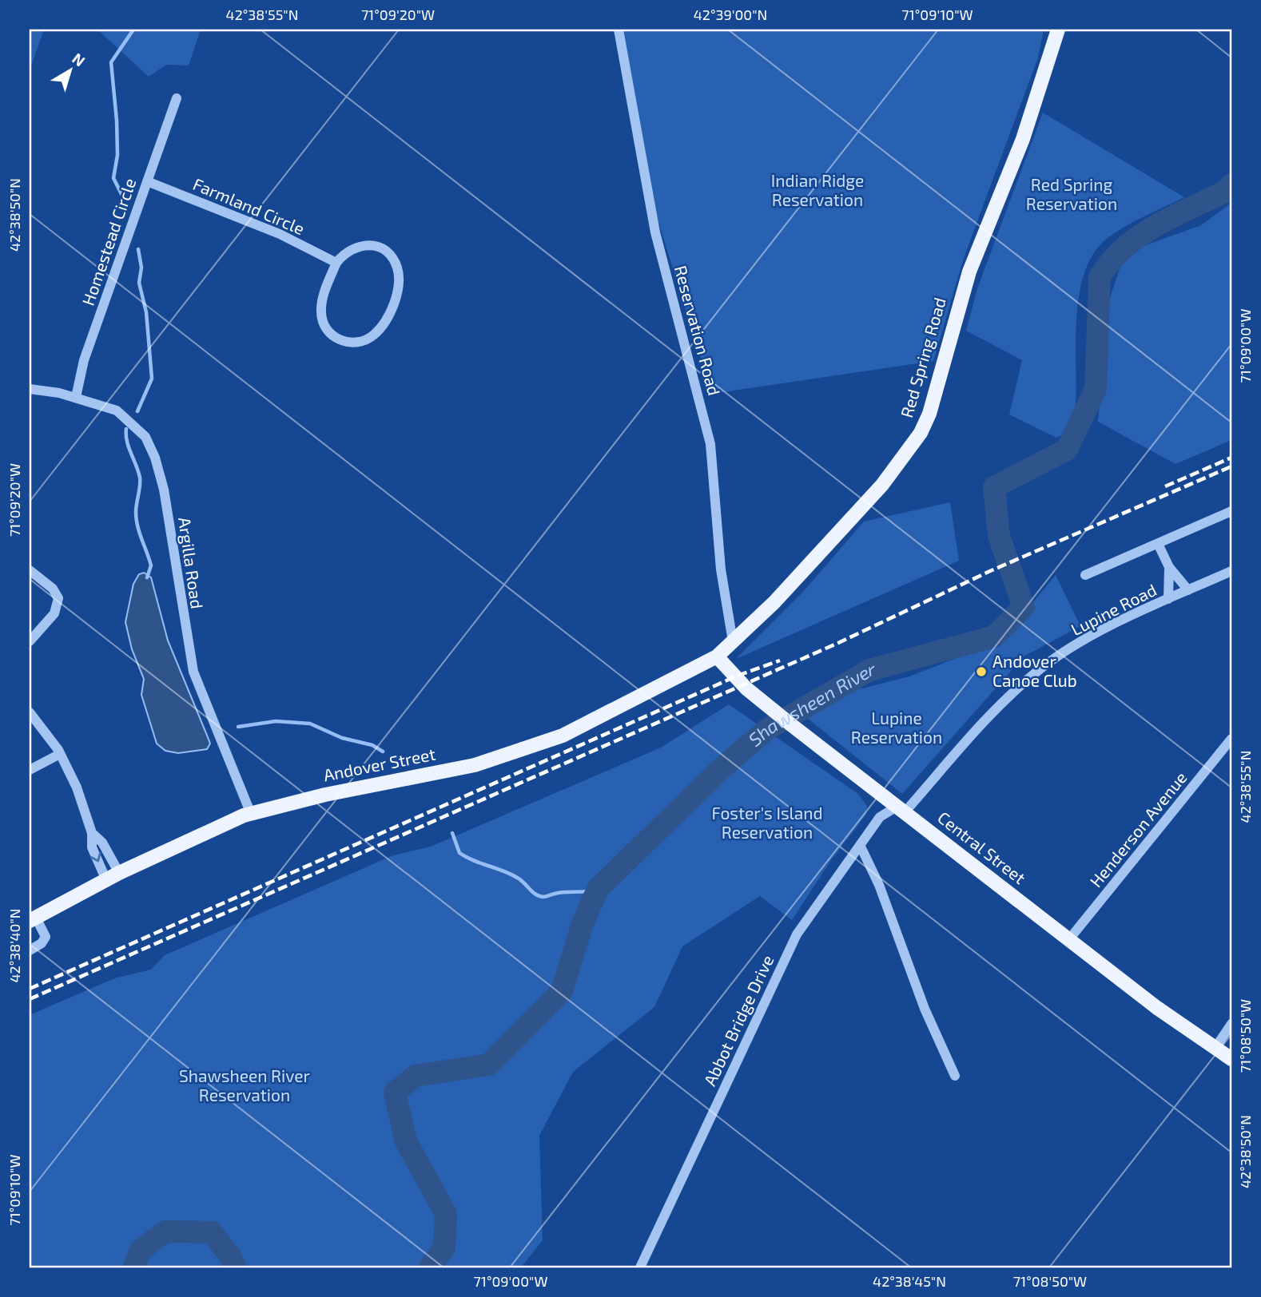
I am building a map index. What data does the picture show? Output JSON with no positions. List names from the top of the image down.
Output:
{
  "streets": {
    "main road": ["Red Spring Road", "Andover Street", "Central Street"],
    "street": [
      "Farmland Circle",
      "Homestead Circle",
      "Reservation Road",
      "Argilla Road",
      "Lupine Road",
      "Henderson Avenue",
      "Abbot Bridge Drive"
    ]
  },
  "crossings": [
    ["Farmland Circle", "Homestead Circle"],
    ["Homestead Circle", "Argilla Road"],
    ["Reservation Road", "Red Spring Road"],
    ["Reservation Road", "Andover Street"],
    ["Red Spring Road", "Andover Street"],
    ["Argilla Road", "Andover Street"],
    ["Lupine Road", "Central Street"],
    ["Lupine Road", "Abbot Bridge Drive"],
    ["Andover Street", "Central Street"],
    ["Henderson Avenue", "Central Street"],
    ["Central Street", "Abbot Bridge Drive"]
  ],
  "water": ["Shawsheen River"],
  "parks": [
    "Indian Ridge Reservation",
    "Red Spring Reservation",
    "Lupine Reservation",
    "Foster's Island Reservation",
    "Shawsheen River Reservation"
  ],
  "places": ["Andover Canoe Club"],
  "north": "top right",
  "coordinates": [
    "42°38'55\"N",
    "71°09'20\"W",
    "42°39'00\"N",
    "71°09'10\"W",
    "42°38'50\"N",
    "71°09'00\"W",
    "42°38'40\"N",
    "71°08'50\"W",
    "42°38'45\"N"
  ]
}
